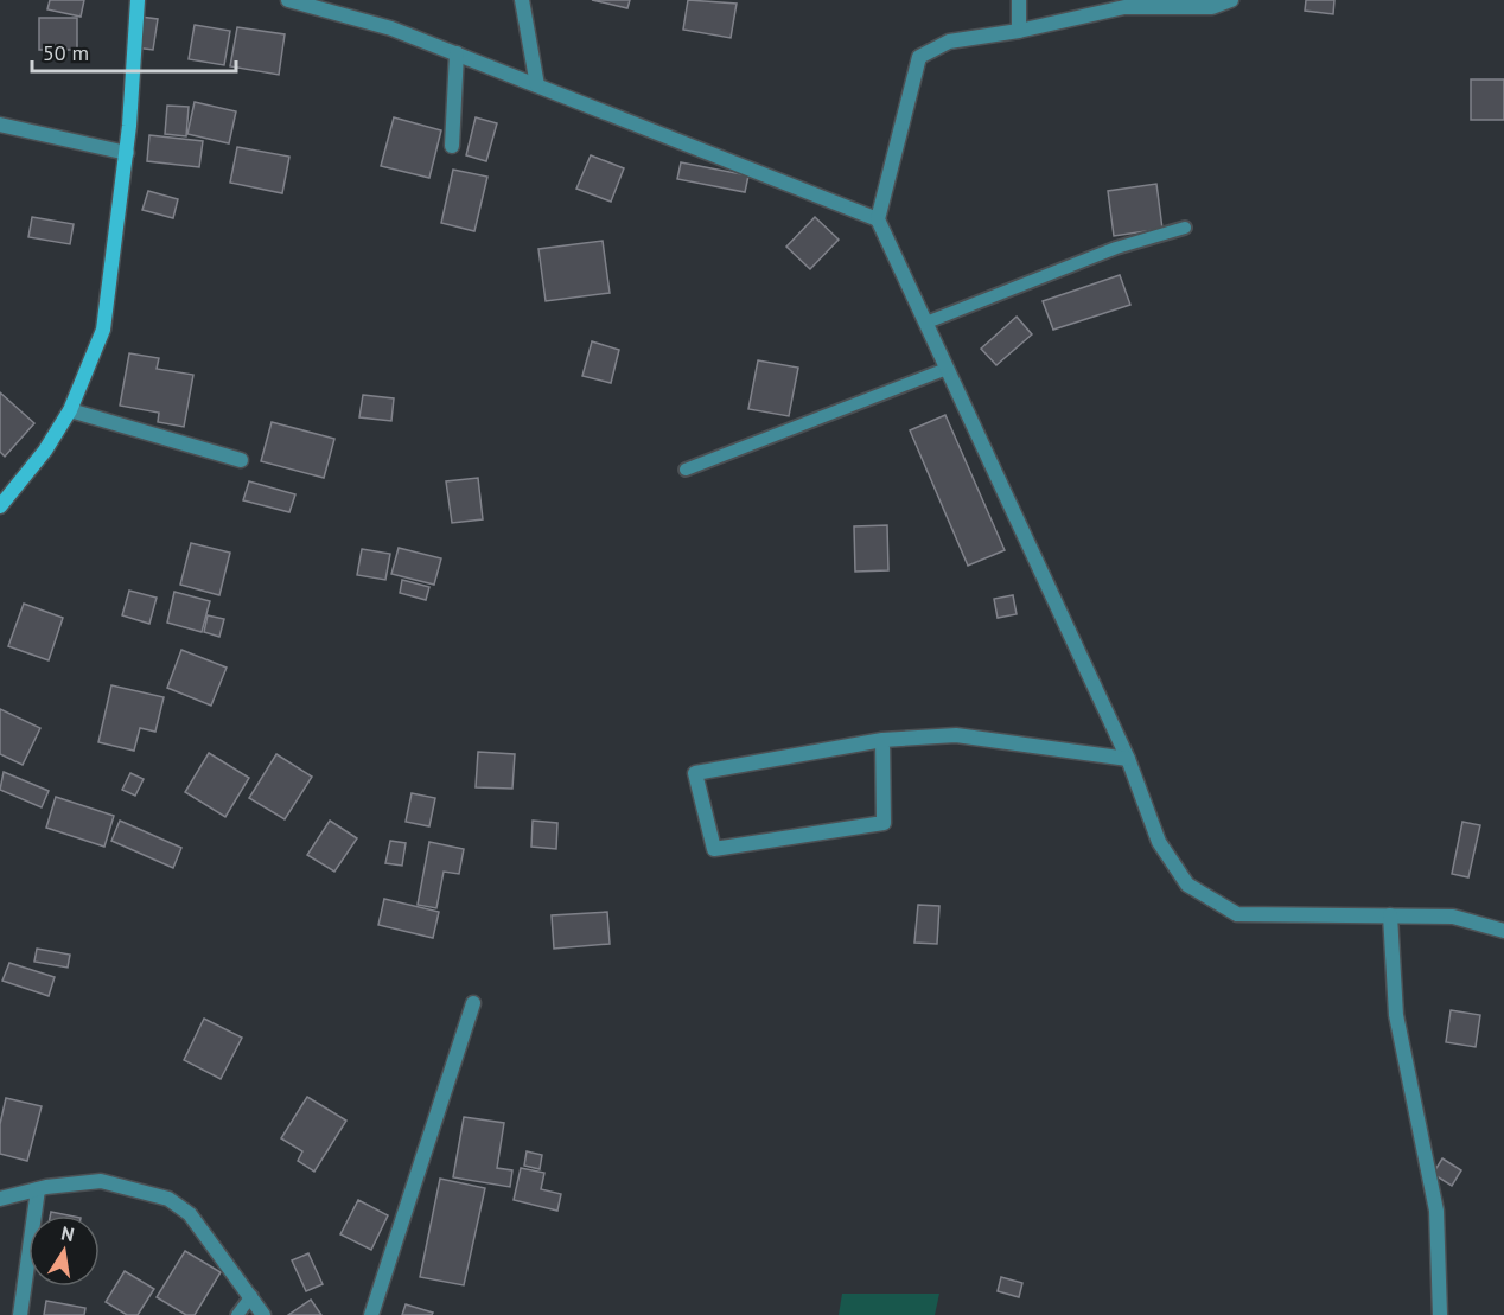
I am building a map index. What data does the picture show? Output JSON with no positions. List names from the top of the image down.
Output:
{
  "scale_bar": "50 m",
  "north": "top"
}
